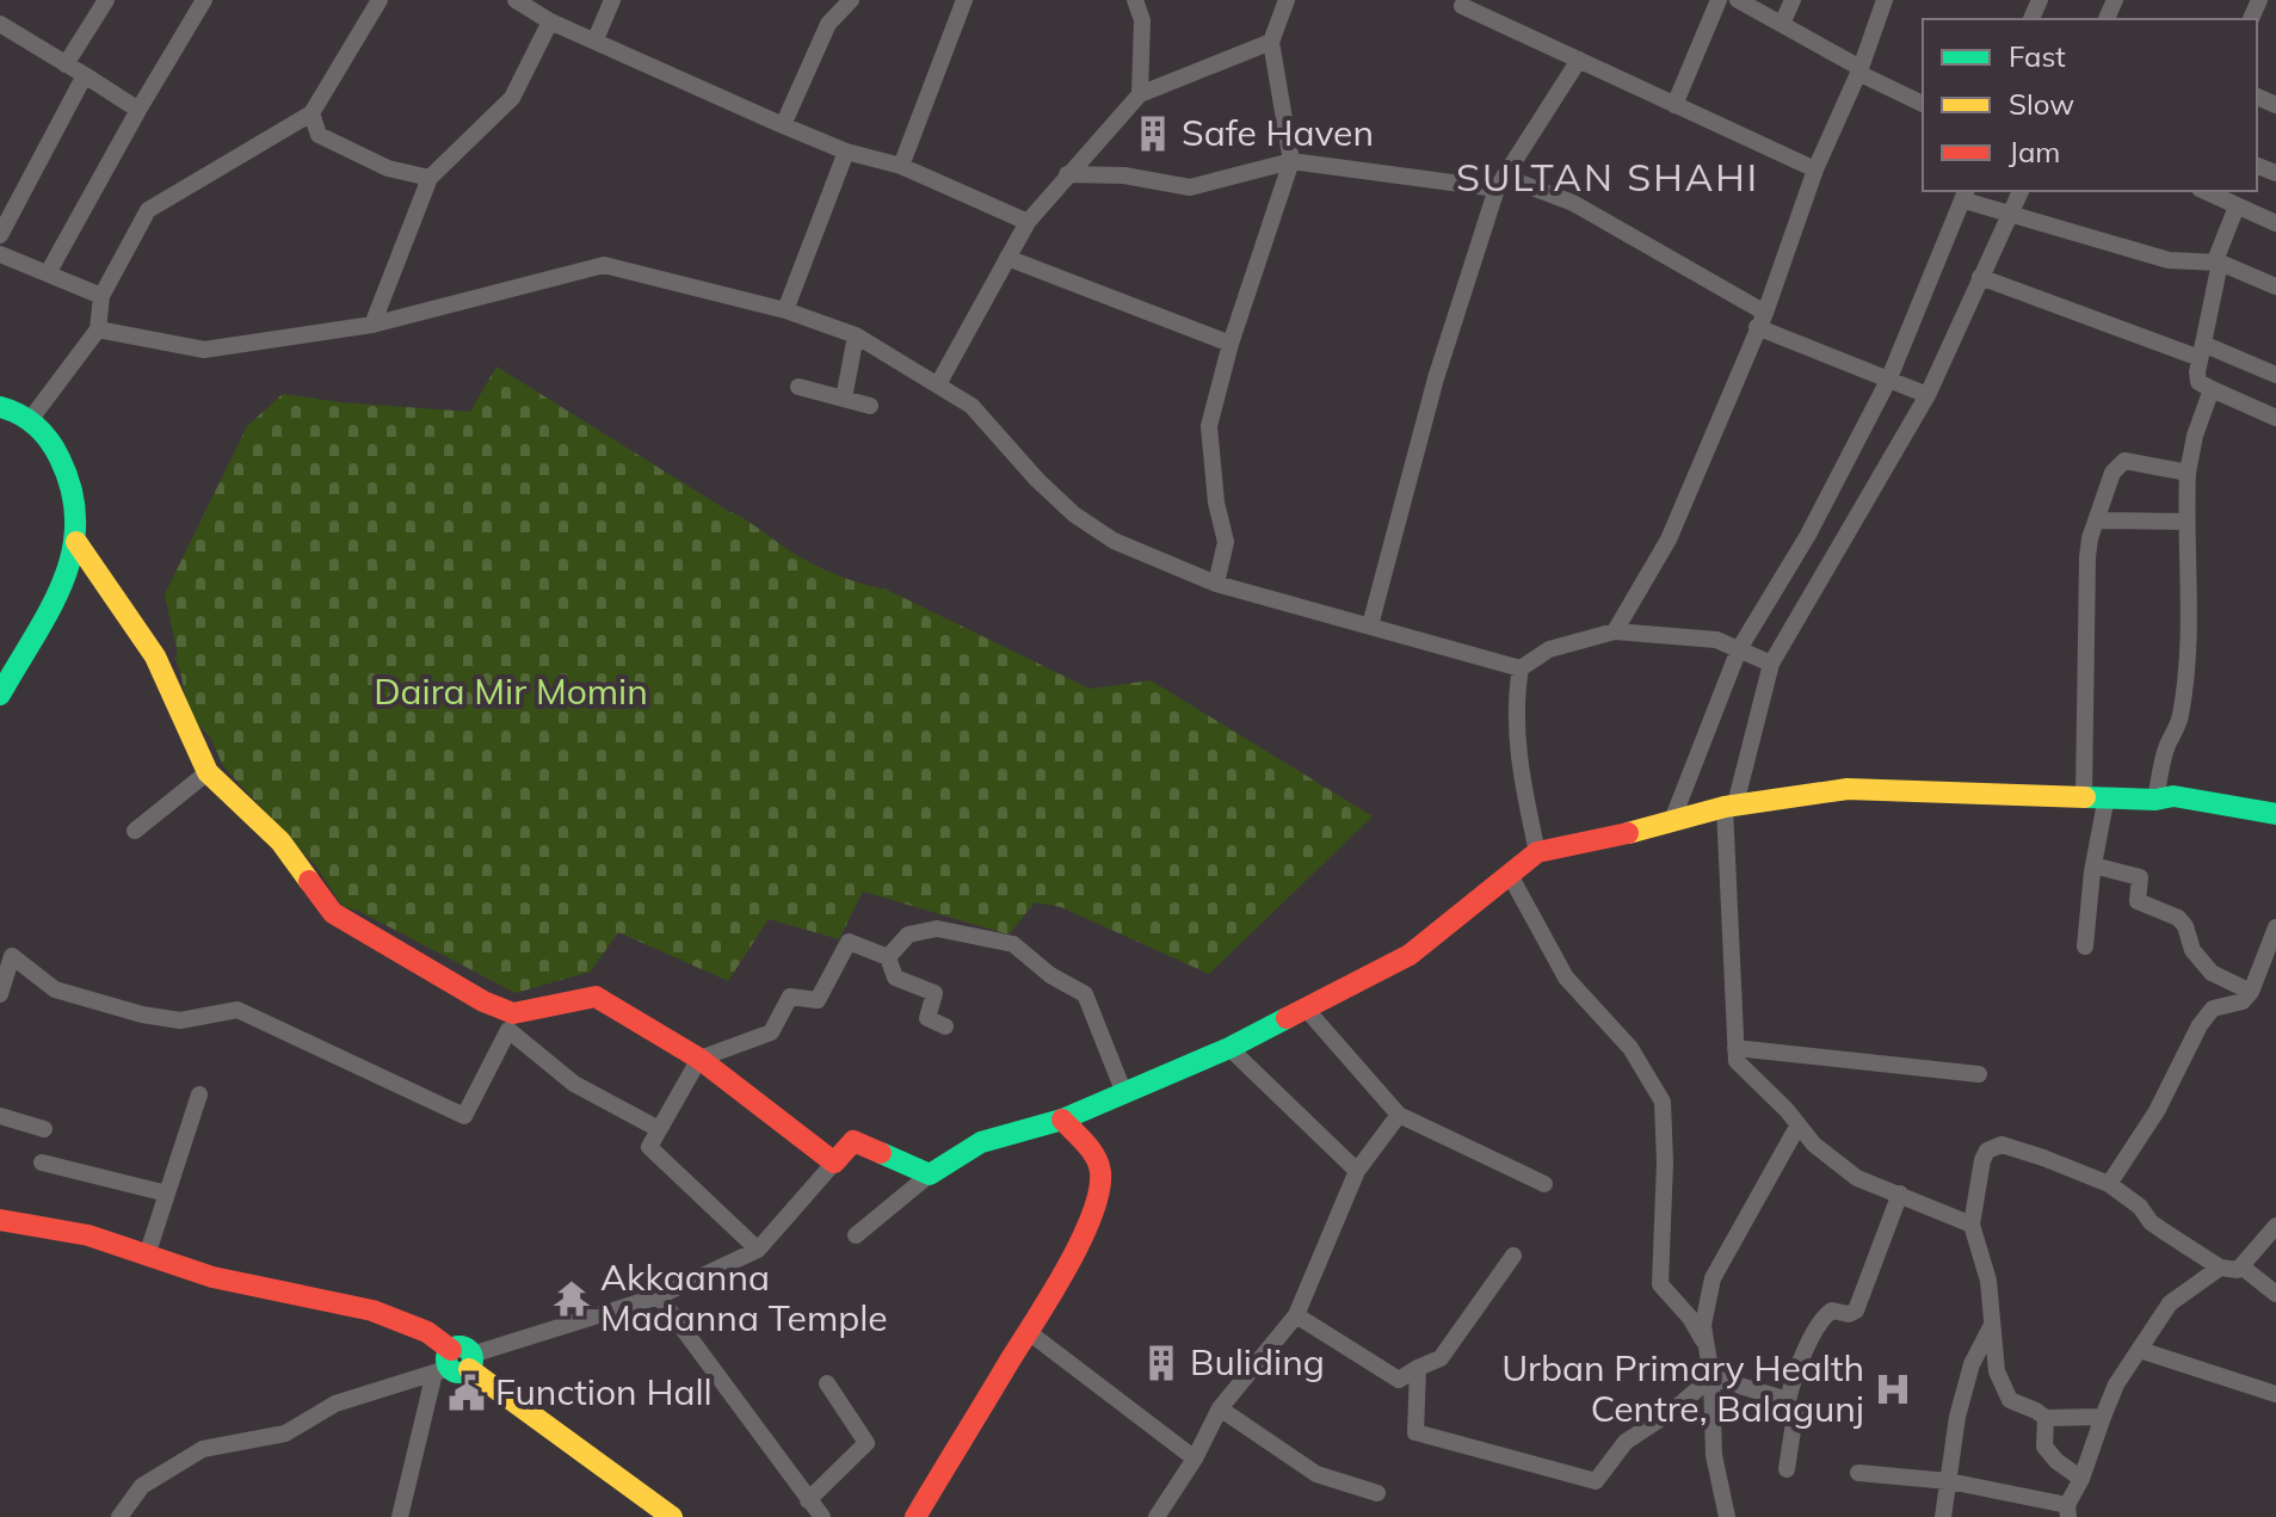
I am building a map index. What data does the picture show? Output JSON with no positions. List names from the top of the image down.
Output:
{
  "districts": ["SULTAN SHAHI"],
  "parks": ["Daira Mir Momin"],
  "places": {
    "building": ["Safe Haven", "Buliding"],
    "temple": ["Akkaanna Madanna Temple"],
    "hospital": ["Urban Primary Health Centre, Balagunj"],
    "public building": ["Function Hall"]
  },
  "legend": ["Fast", "Slow", "Jam"]
}
